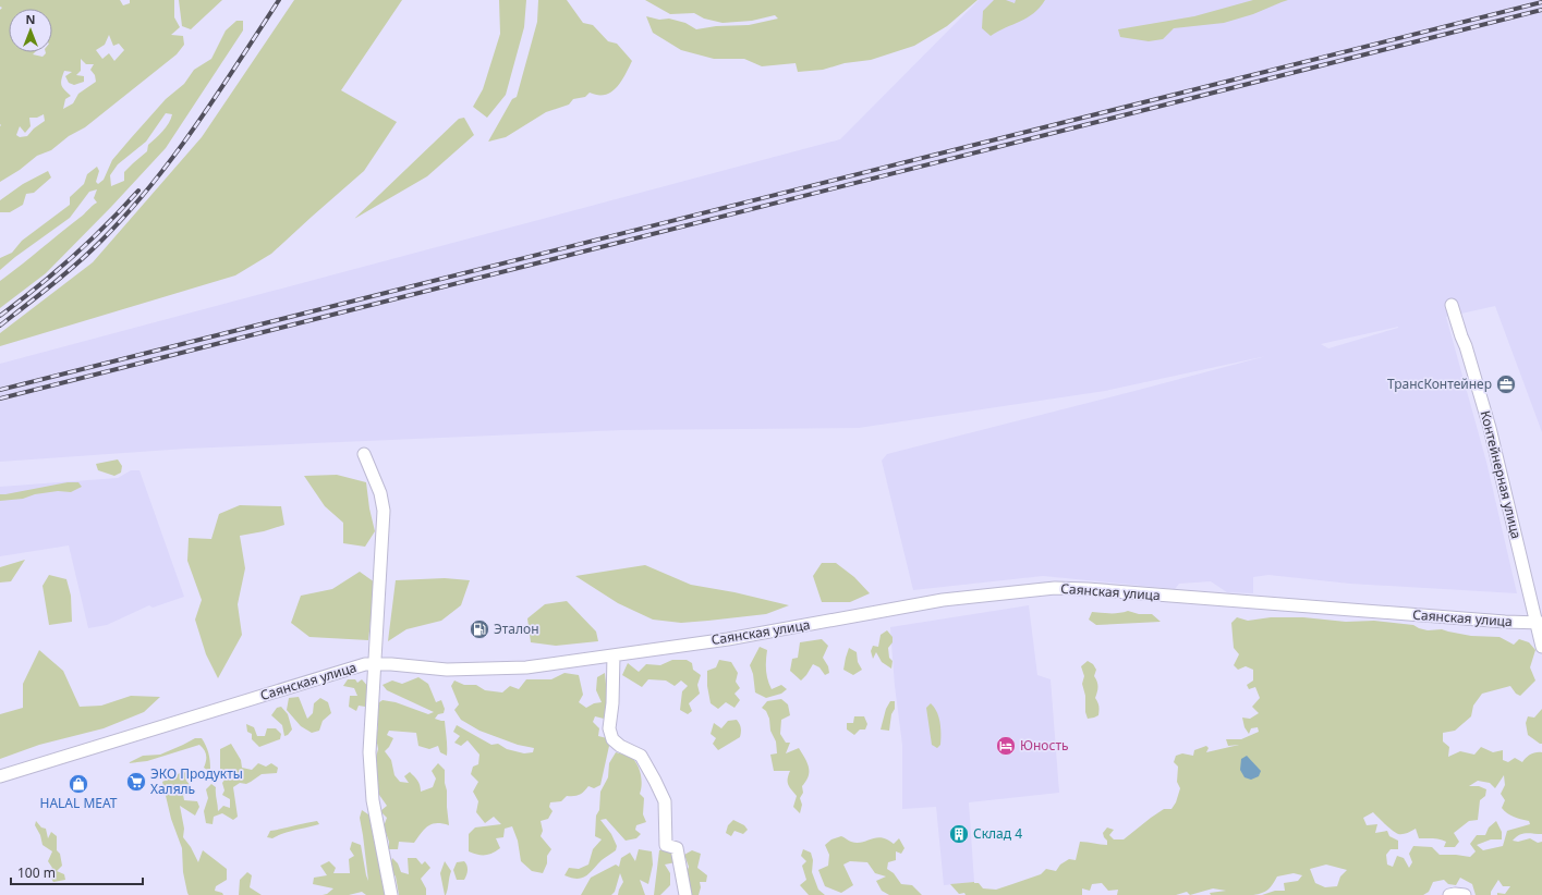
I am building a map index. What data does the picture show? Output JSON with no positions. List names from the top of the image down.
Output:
{
  "streets": {
    "street": ["Контейнерная улица", "Саянская улица"]
  },
  "crossings": [
    ["Контейнерная улица", "Саянская улица"]
  ],
  "places": {
    "office": ["ТрансКонтейнер"],
    "fuel station": ["Эталон"],
    "hotel": ["Юность"],
    "supermarket": ["ЭКО Продукты Халяль"],
    "shop": ["HALAL MEAT"],
    "building": ["Склад 4"]
  },
  "scale_bar": "100 m",
  "north": "top"
}
